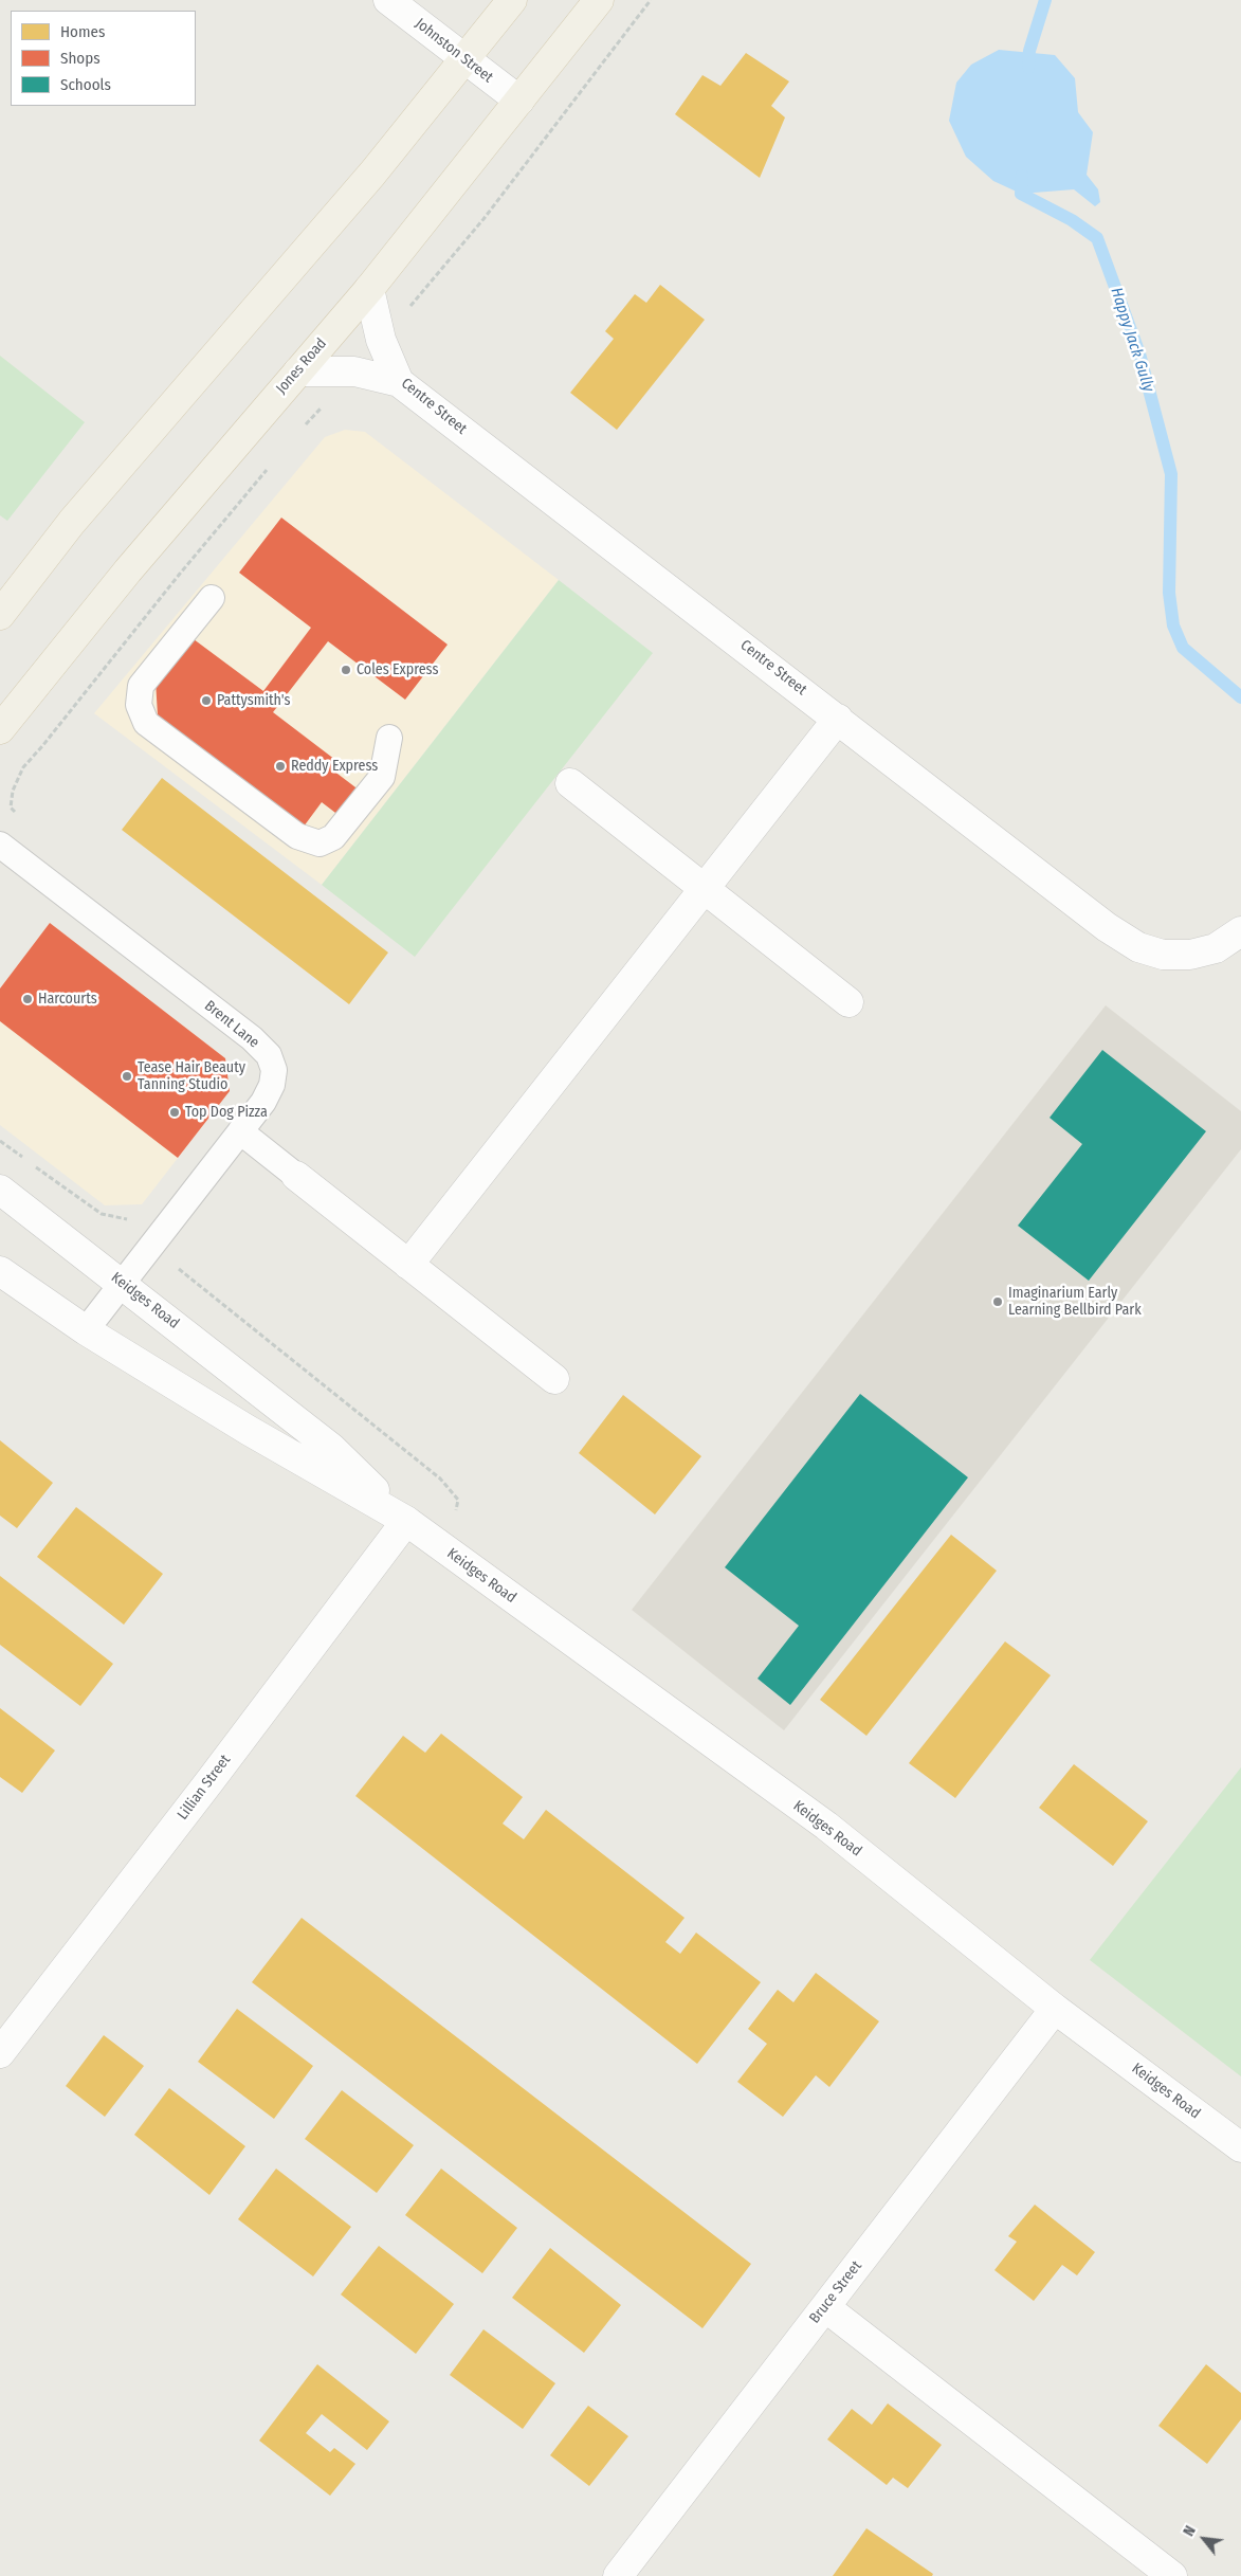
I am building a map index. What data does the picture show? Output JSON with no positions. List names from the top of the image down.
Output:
{
  "streets": {
    "main road": ["Jones Road"],
    "street": [
      "Johnston Street",
      "Centre Street",
      "Keidges Road",
      "Lillian Street",
      "Bruce Street"
    ],
    "lane": ["Brent Lane"]
  },
  "crossings": [
    ["Johnston Street", "Jones Road"],
    ["Jones Road", "Centre Street"],
    ["Brent Lane", "Keidges Road"],
    ["Keidges Road", "Lillian Street"],
    ["Keidges Road", "Bruce Street"]
  ],
  "water": ["Happy Jack Gully"],
  "places": [
    "Coles Express",
    "Pattysmith's",
    "Reddy Express",
    "Harcourts",
    "Tease Hair Beauty Tanning Studio",
    "Top Dog Pizza",
    "Imaginarium Early Learning Bellbird Park"
  ],
  "legend": ["Homes", "Shops", "Schools"],
  "north": "top left"
}
